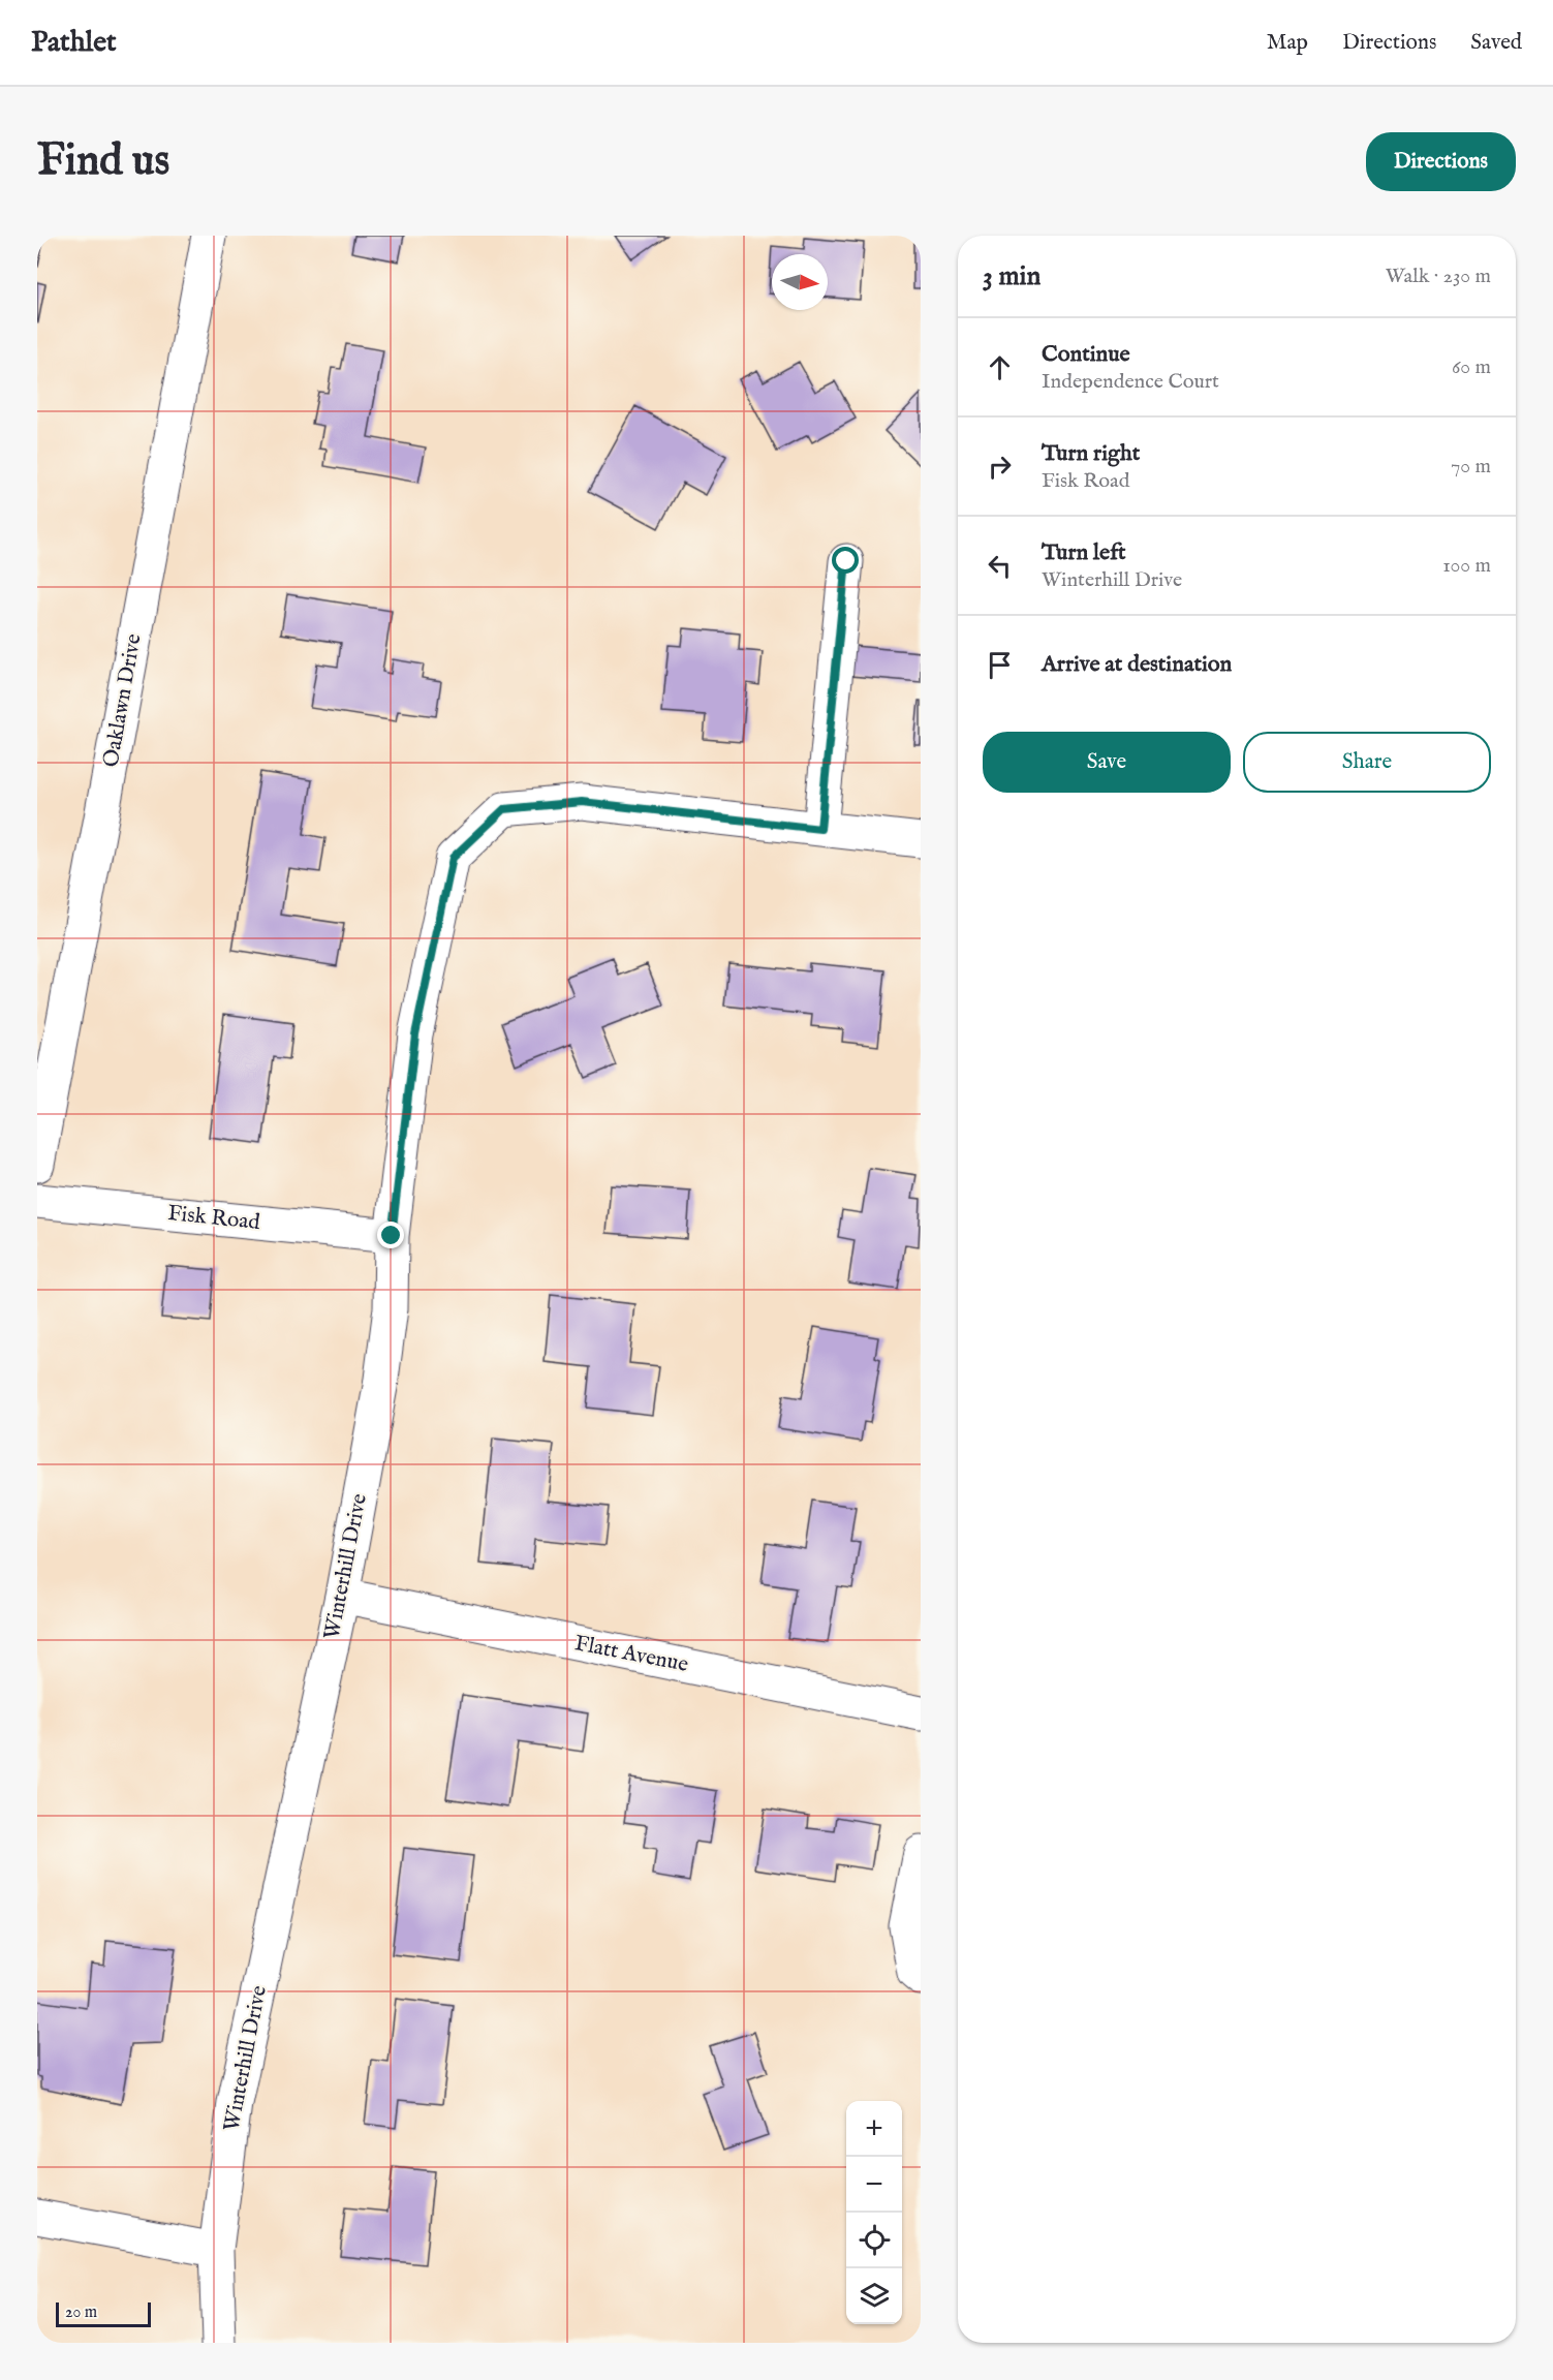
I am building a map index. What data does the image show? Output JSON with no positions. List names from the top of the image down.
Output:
{
  "streets": {
    "street": [
      "Oaklawn Drive",
      "Fisk Road",
      "Winterhill Drive",
      "Flatt Avenue"
    ]
  },
  "crossings": [
    ["Fisk Road", "Winterhill Drive"],
    ["Winterhill Drive", "Flatt Avenue"]
  ],
  "scale_bar": "20 m",
  "north": "right",
  "page": {
    "header": "Pathlet",
    "nav": ["Map", "Directions", "Saved"],
    "buttons": [
      "Directions",
      ["Save", "Share"]
    ],
    "title": "Find us",
    "heading": ["3 min", "Walk · 230 m"],
    "list": [
      ["Continue", "Independence Court", "60 m"],
      ["Turn right", "Fisk Road", "70 m"],
      ["Turn left", "Winterhill Drive", "100 m"],
      "Arrive at destination"
    ],
    "map_buttons": ["+", "−"],
    "scale": "20 m"
  }
}
